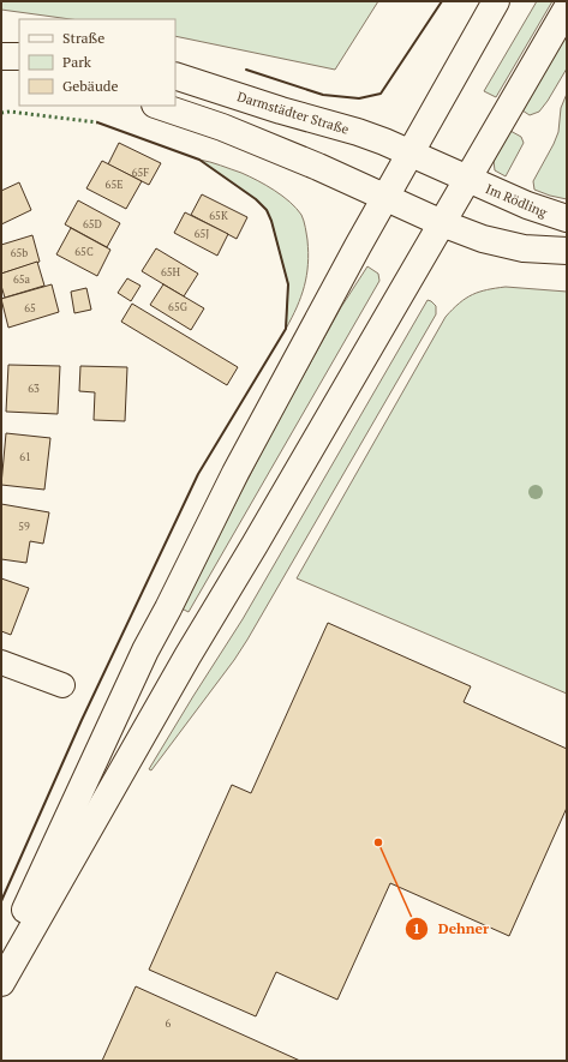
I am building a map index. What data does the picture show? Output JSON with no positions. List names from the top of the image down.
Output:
{
  "streets": {
    "main road": ["Darmstädter Straße", "Im Rödling"]
  },
  "crossings": [
    ["Darmstädter Straße", "Im Rödling"]
  ],
  "places": ["Dehner"],
  "house_numbers": [
    "65F",
    "65E",
    "65K",
    "65D",
    "65J",
    "65C",
    "65b",
    "65H",
    "65a",
    "65G",
    "65",
    "63",
    "61",
    "59",
    "6"
  ],
  "legend": ["Straße", "Park", "Gebäude"]
}
